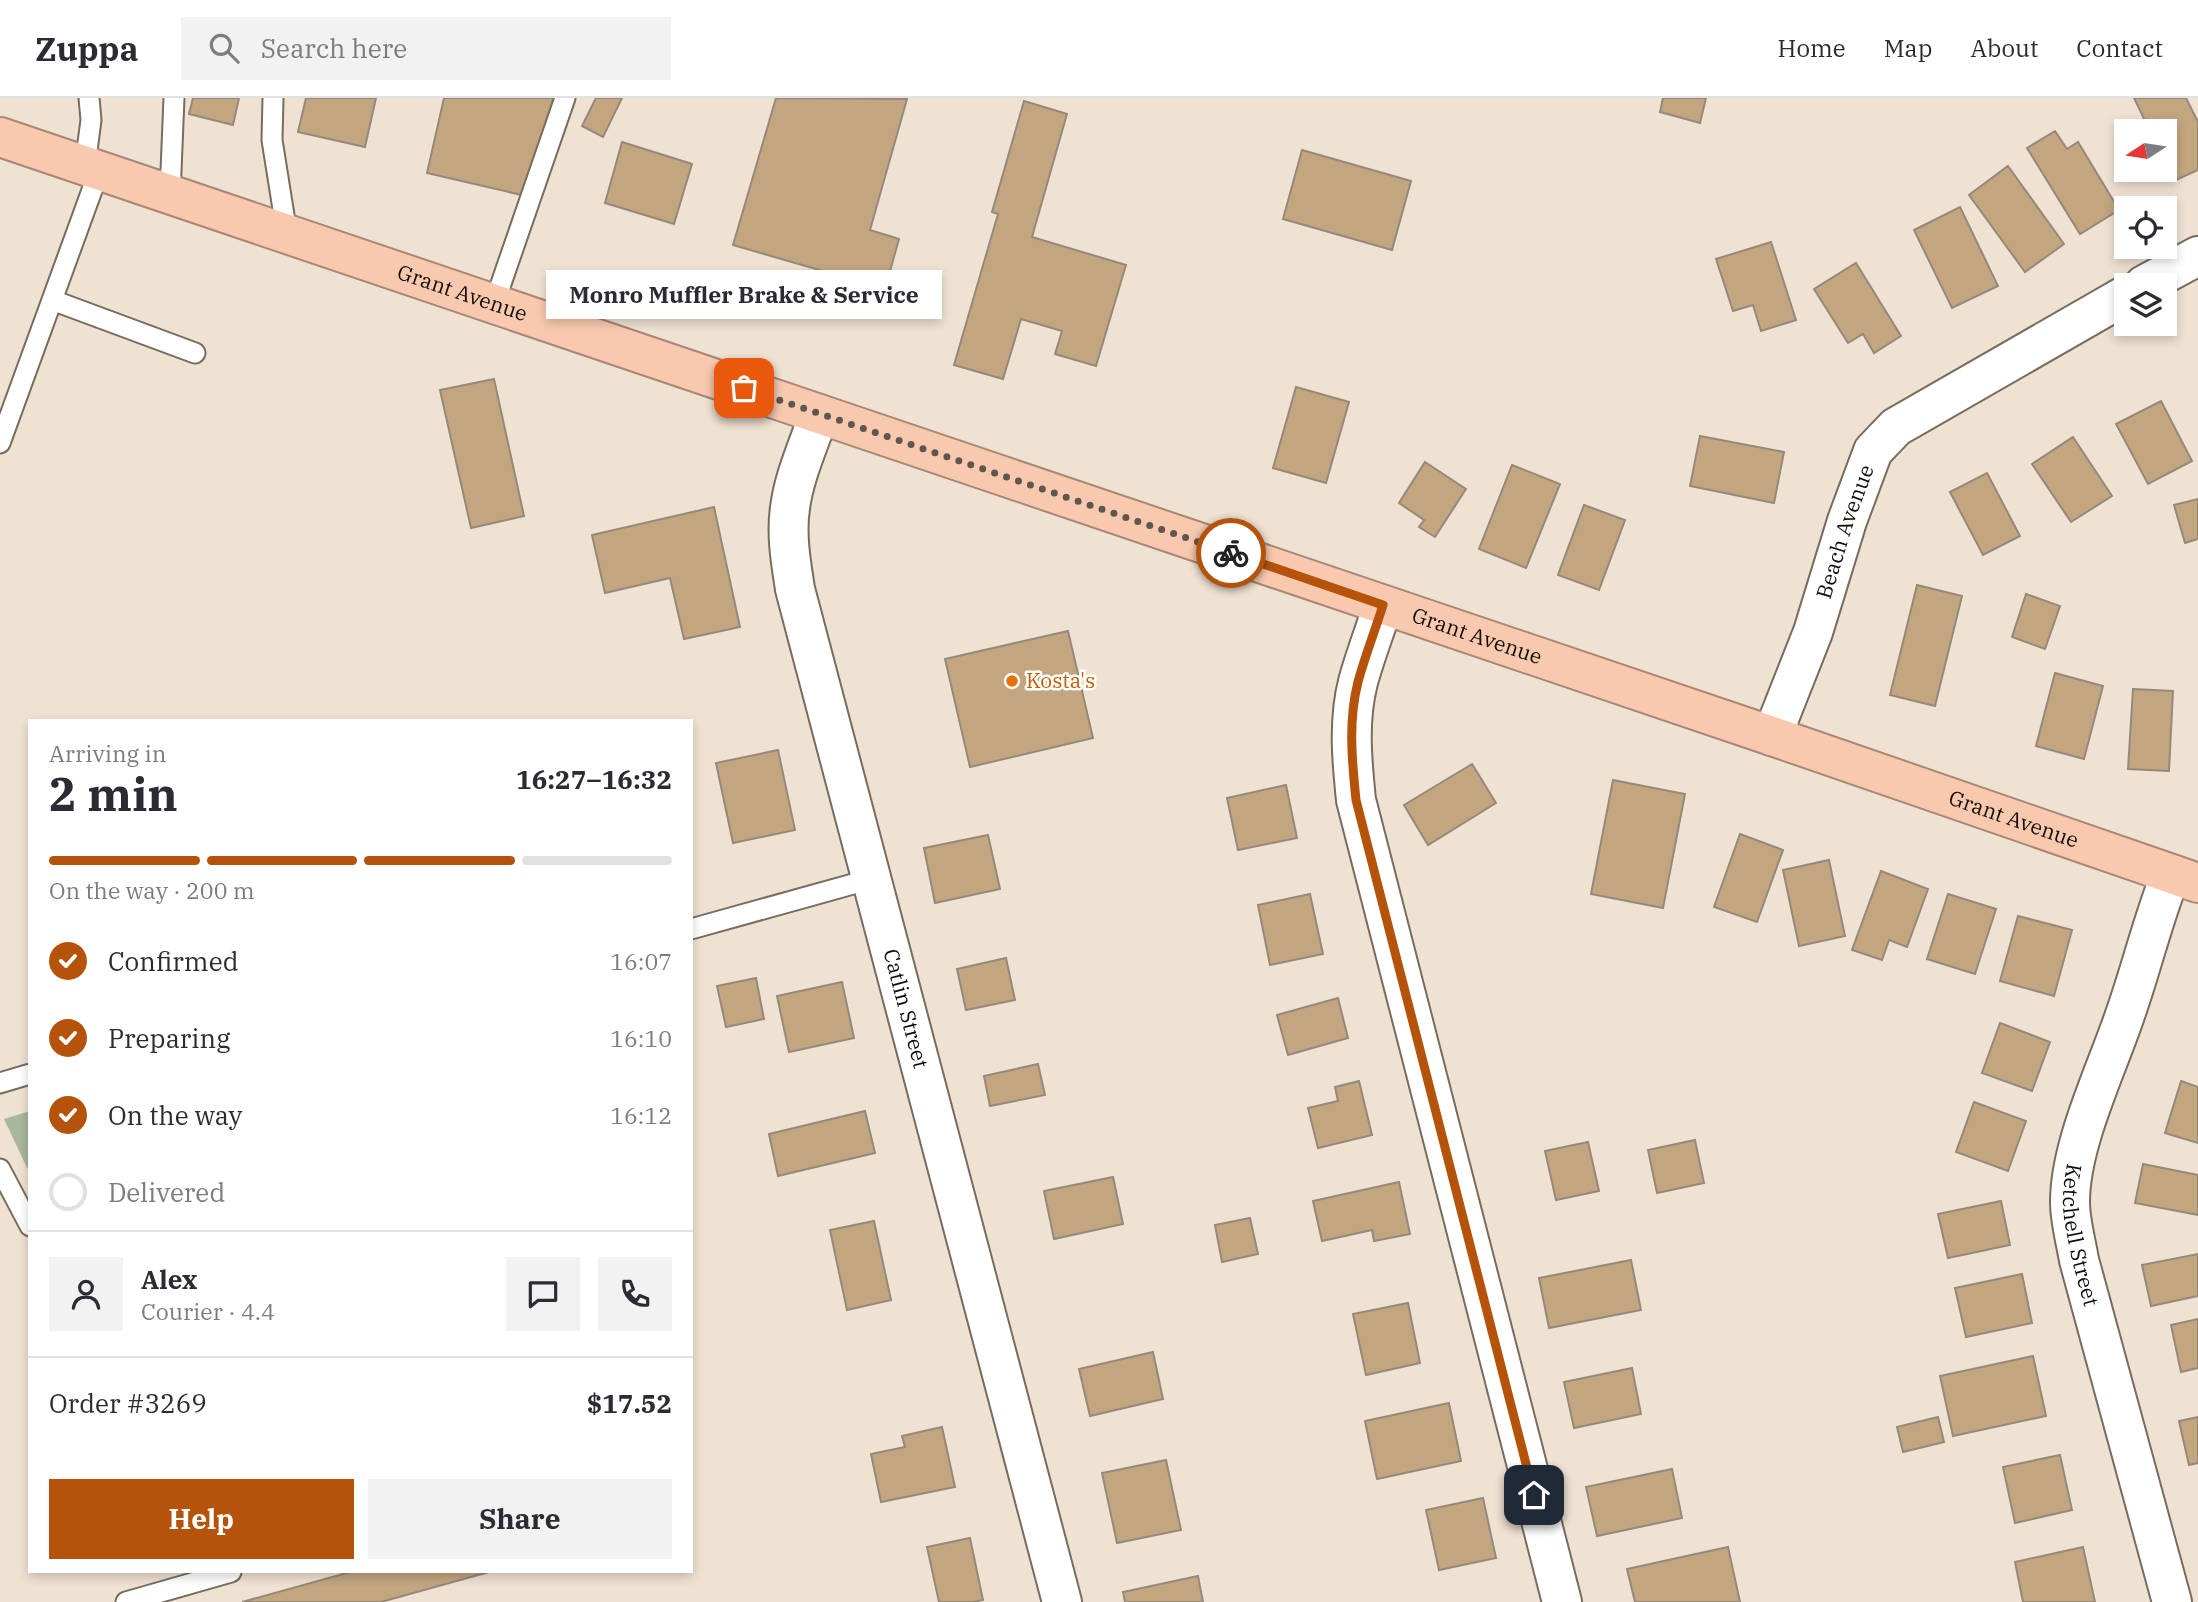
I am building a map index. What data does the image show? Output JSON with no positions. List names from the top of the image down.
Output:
{
  "streets": {
    "highway": ["Grant Avenue"],
    "street": ["Beach Avenue", "Catlin Street", "Ketchell Street"]
  },
  "crossings": [
    ["Grant Avenue", "Beach Avenue"],
    ["Grant Avenue", "Catlin Street"],
    ["Grant Avenue", "Ketchell Street"]
  ],
  "places": ["Monro Muffler Brake & Service", "Kosta's"],
  "north": "left",
  "page": {
    "header": "Zuppa",
    "search": "Search here",
    "nav": [
      "Home",
      "Map",
      "About",
      "Contact"
    ],
    "bubble": "Monro Muffler Brake & Service",
    "heading": ["2 min", "Arriving in", "16:27–16:32"],
    "panel": [
      "Alex",
      "Courier · 4.4",
      "Order #3269",
      "$17.52"
    ],
    "bar": "On the way · 200 m",
    "list": [
      ["Confirmed", "16:07"],
      ["Preparing", "16:10"],
      ["On the way", "16:12"],
      "Delivered"
    ],
    "buttons": ["Help", "Share"]
  }
}
